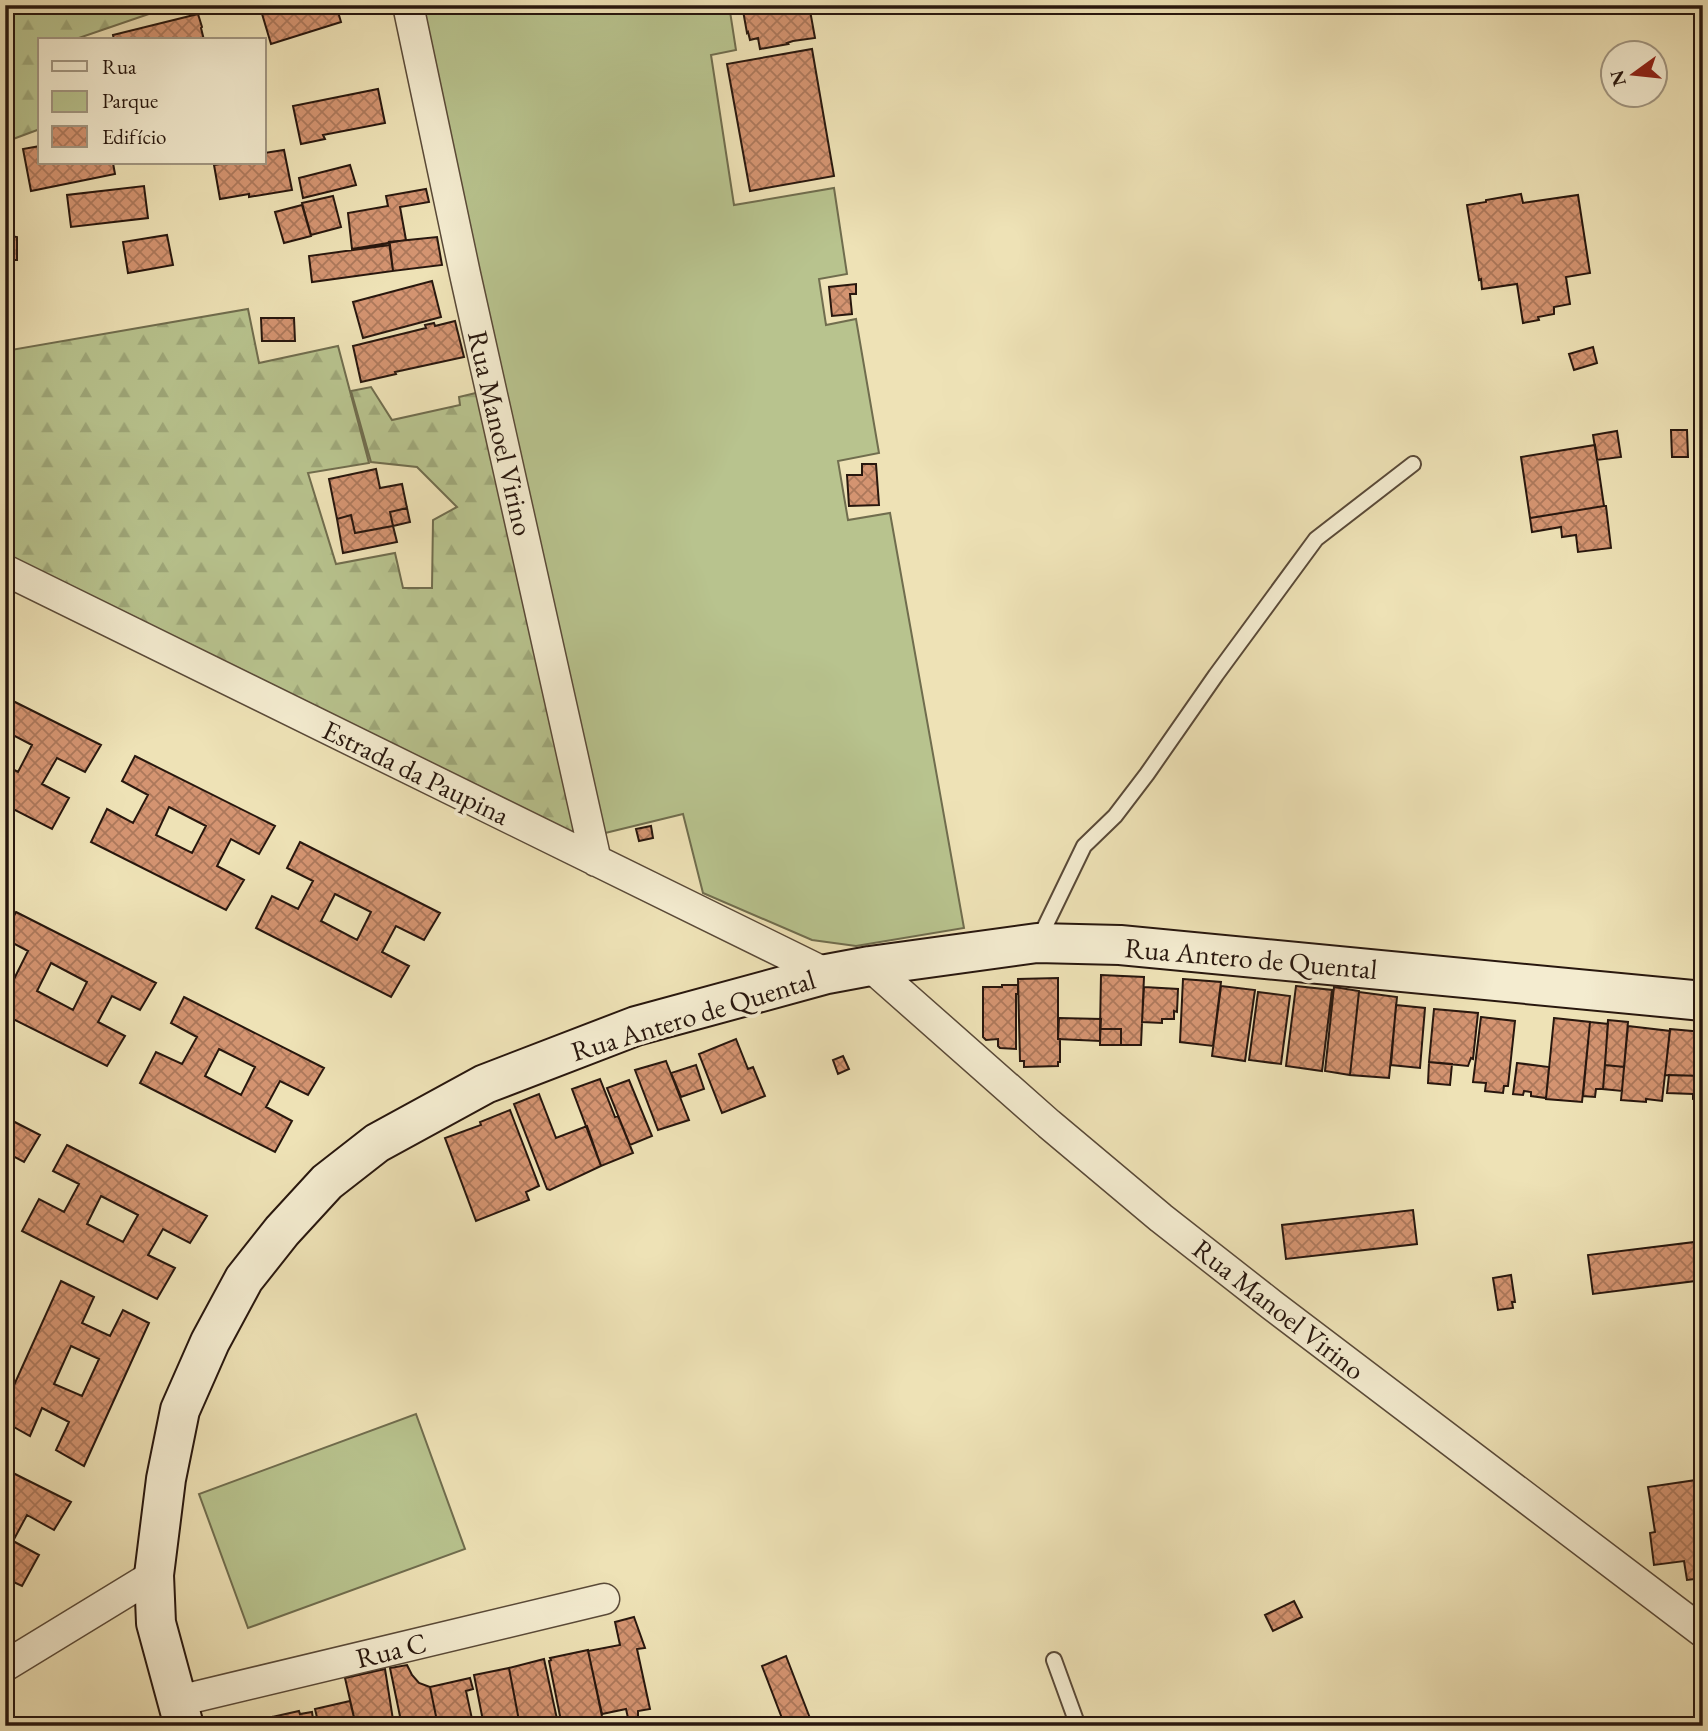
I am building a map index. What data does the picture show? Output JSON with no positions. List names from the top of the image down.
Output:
{
  "streets": {
    "street": [
      "Rua Manoel Virino",
      "Estrada da Paupina",
      "Rua Antero de Quental",
      "Rua C"
    ]
  },
  "crossings": [
    ["Rua Manoel Virino", "Estrada da Paupina"],
    ["Rua Manoel Virino", "Rua Antero de Quental"],
    ["Estrada da Paupina", "Rua Antero de Quental"],
    ["Rua Antero de Quental", "Rua C"]
  ],
  "legend": ["Rua", "Parque", "Edifício"],
  "north": "left"
}
